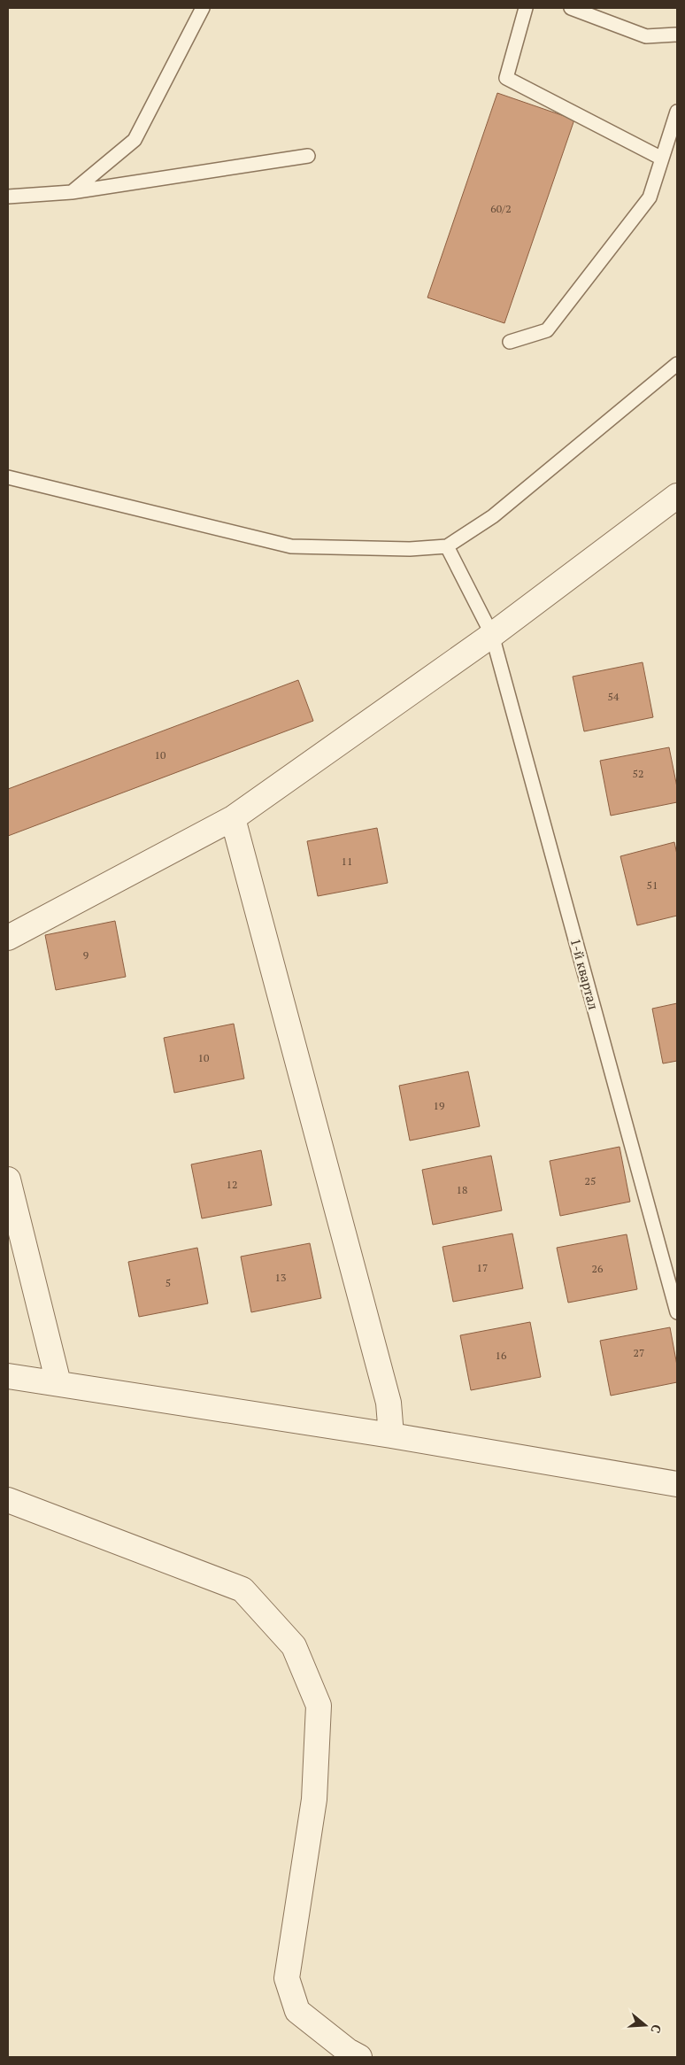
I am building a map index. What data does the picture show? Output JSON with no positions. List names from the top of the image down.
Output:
{
  "streets": {
    "lane": ["1-й квартал"]
  },
  "house_numbers": [
    "60/2",
    "54",
    "10",
    "52",
    "11",
    "51",
    "9",
    "10",
    "19",
    "25",
    "12",
    "18",
    "17",
    "26",
    "13",
    "5",
    "27",
    "16"
  ],
  "north": "right"
}
